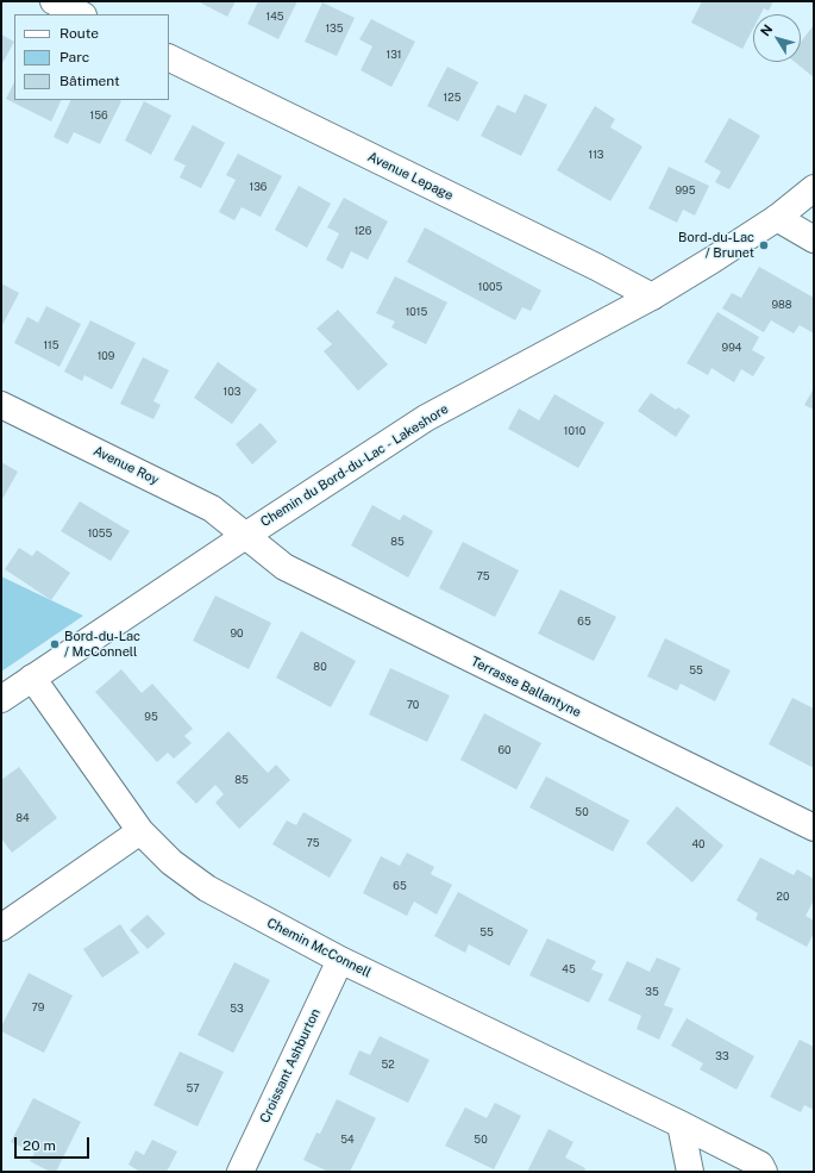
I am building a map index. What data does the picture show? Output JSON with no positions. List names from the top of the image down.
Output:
{
  "streets": {
    "street": [
      "Avenue Lepage",
      "Avenue Roy",
      "Chemin du Bord-du-Lac - Lakeshore",
      "Terrasse Ballantyne",
      "Chemin McConnell",
      "Croissant Ashburton"
    ]
  },
  "crossings": [
    ["Avenue Lepage", "Chemin du Bord-du-Lac - Lakeshore"],
    ["Avenue Roy", "Chemin du Bord-du-Lac - Lakeshore"],
    ["Avenue Roy", "Terrasse Ballantyne"],
    ["Chemin du Bord-du-Lac - Lakeshore", "Terrasse Ballantyne"],
    ["Chemin du Bord-du-Lac - Lakeshore", "Chemin McConnell"],
    ["Chemin McConnell", "Croissant Ashburton"]
  ],
  "places": ["Bord-du-Lac / Brunet", "Bord-du-Lac / McConnell"],
  "house_numbers": [
    "145",
    "135",
    "131",
    "125",
    "156",
    "113",
    "136",
    "995",
    "126",
    "1005",
    "988",
    "1015",
    "115",
    "994",
    "109",
    "103",
    "1010",
    "1055",
    "85",
    "75",
    "65",
    "90",
    "80",
    "55",
    "70",
    "95",
    "60",
    "85",
    "50",
    "84",
    "75",
    "40",
    "65",
    "20",
    "55",
    "45",
    "35",
    "79",
    "53",
    "33",
    "52",
    "57",
    "54",
    "50"
  ],
  "legend": ["Route", "Parc", "Bâtiment"],
  "scale_bar": "20 m",
  "north": "top left"
}
